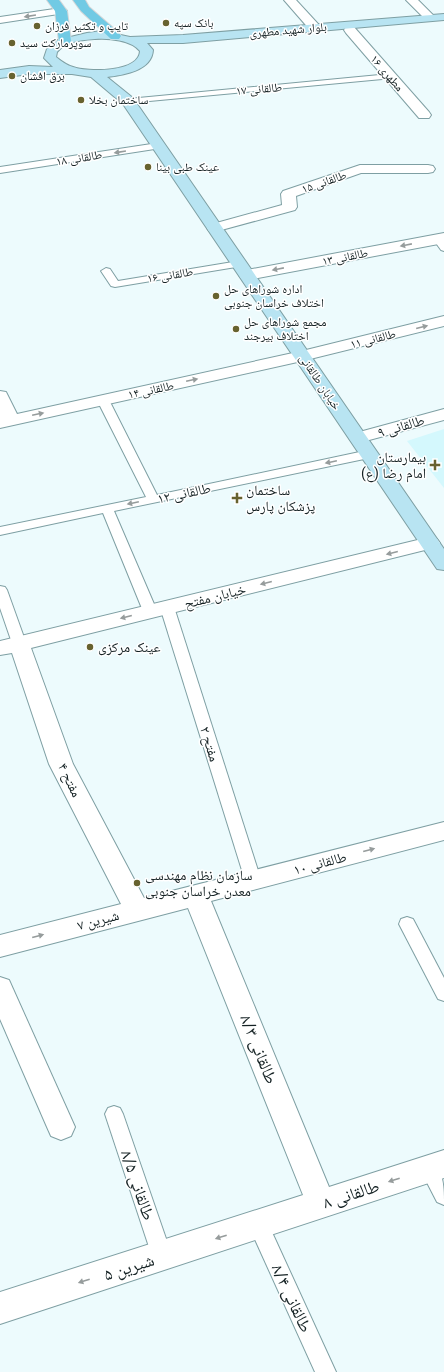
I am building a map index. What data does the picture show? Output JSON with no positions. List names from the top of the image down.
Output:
{
  "streets": {
    "main road": ["بلوار شهید مطهری", "خیابان طالقانی"],
    "street": [
      "مطهری ۱۶",
      "طالقانی ۱۵",
      "طالقانی ۱۳",
      "طالقانی ۱۱",
      "طالقانی ۱۴",
      "طالقانی ۹",
      "خیابان مفتح",
      "مفتح ۴",
      "طالقانی ۱۰",
      "شیرین ۷",
      "طالقانی ۸/۳",
      "طالقانی ۸",
      "شیرین ۵"
    ],
    "lane": [
      "طالقانی ۱۷",
      "طالقانی ۱۸",
      "طالقانی ۱۶",
      "طالقانی ۱۲",
      "مفتح ۲",
      "طالقانی ۸/۵",
      "طالقانی ۸/۴"
    ]
  },
  "crossings": [
    ["بلوار شهید مطهری", "مطهری ۱۶"],
    ["مطهری ۱۶", "طالقانی ۱۷"],
    ["طالقانی ۱۷", "خیابان طالقانی"],
    ["طالقانی ۱۸", "خیابان طالقانی"],
    ["طالقانی ۱۵", "خیابان طالقانی"],
    ["طالقانی ۱۳", "طالقانی ۱۶"],
    ["طالقانی ۱۳", "خیابان طالقانی"],
    ["طالقانی ۱۶", "خیابان طالقانی"],
    ["طالقانی ۱۱", "خیابان طالقانی"],
    ["طالقانی ۱۱", "طالقانی ۱۴"],
    ["خیابان طالقانی", "طالقانی ۱۴"],
    ["خیابان طالقانی", "طالقانی ۹"],
    ["خیابان طالقانی", "طالقانی ۱۲"],
    ["خیابان طالقانی", "خیابان مفتح"],
    ["طالقانی ۱۲", "مفتح ۲"],
    ["خیابان مفتح", "مفتح ۲"],
    ["خیابان مفتح", "مفتح ۴"],
    ["مفتح ۲", "طالقانی ۱۰"],
    ["مفتح ۴", "شیرین ۷"],
    ["طالقانی ۱۰", "شیرین ۷"],
    ["طالقانی ۱۰", "طالقانی ۸/۳"],
    ["شیرین ۷", "طالقانی ۸/۳"],
    ["طالقانی ۸/۳", "طالقانی ۸"],
    ["طالقانی ۸/۵", "شیرین ۵"],
    ["طالقانی ۸", "شیرین ۵"],
    ["طالقانی ۸", "طالقانی ۸/۴"],
    ["شیرین ۵", "طالقانی ۸/۴"]
  ],
  "one_way": [
    "طالقانی ۱۸",
    "طالقانی ۱۳",
    "طالقانی ۱۱",
    "طالقانی ۱۴",
    "طالقانی ۱۲",
    "خیابان مفتح",
    "طالقانی ۱۰",
    "شیرین ۷",
    "طالقانی ۸",
    "شیرین ۵"
  ],
  "places": {
    "other": [
      "بانک سپه",
      "تایپ و تکثیر فرزان",
      "سوپرمارکت سید",
      "برق افشان",
      "ساختمان بخلا",
      "عینک طبی بینا",
      "اداره شوراهای حل اختلاف خراسان جنوبی",
      "مجمع شوراهای حل اختلاف بیرجند",
      "عینک مرکزی",
      "سازمان نظام مهندسی معدن خراسان جنوبی"
    ],
    "health": ["بیمارستان امام رضا (ع)", "ساختمان پزشکان پارس"]
  }
}
